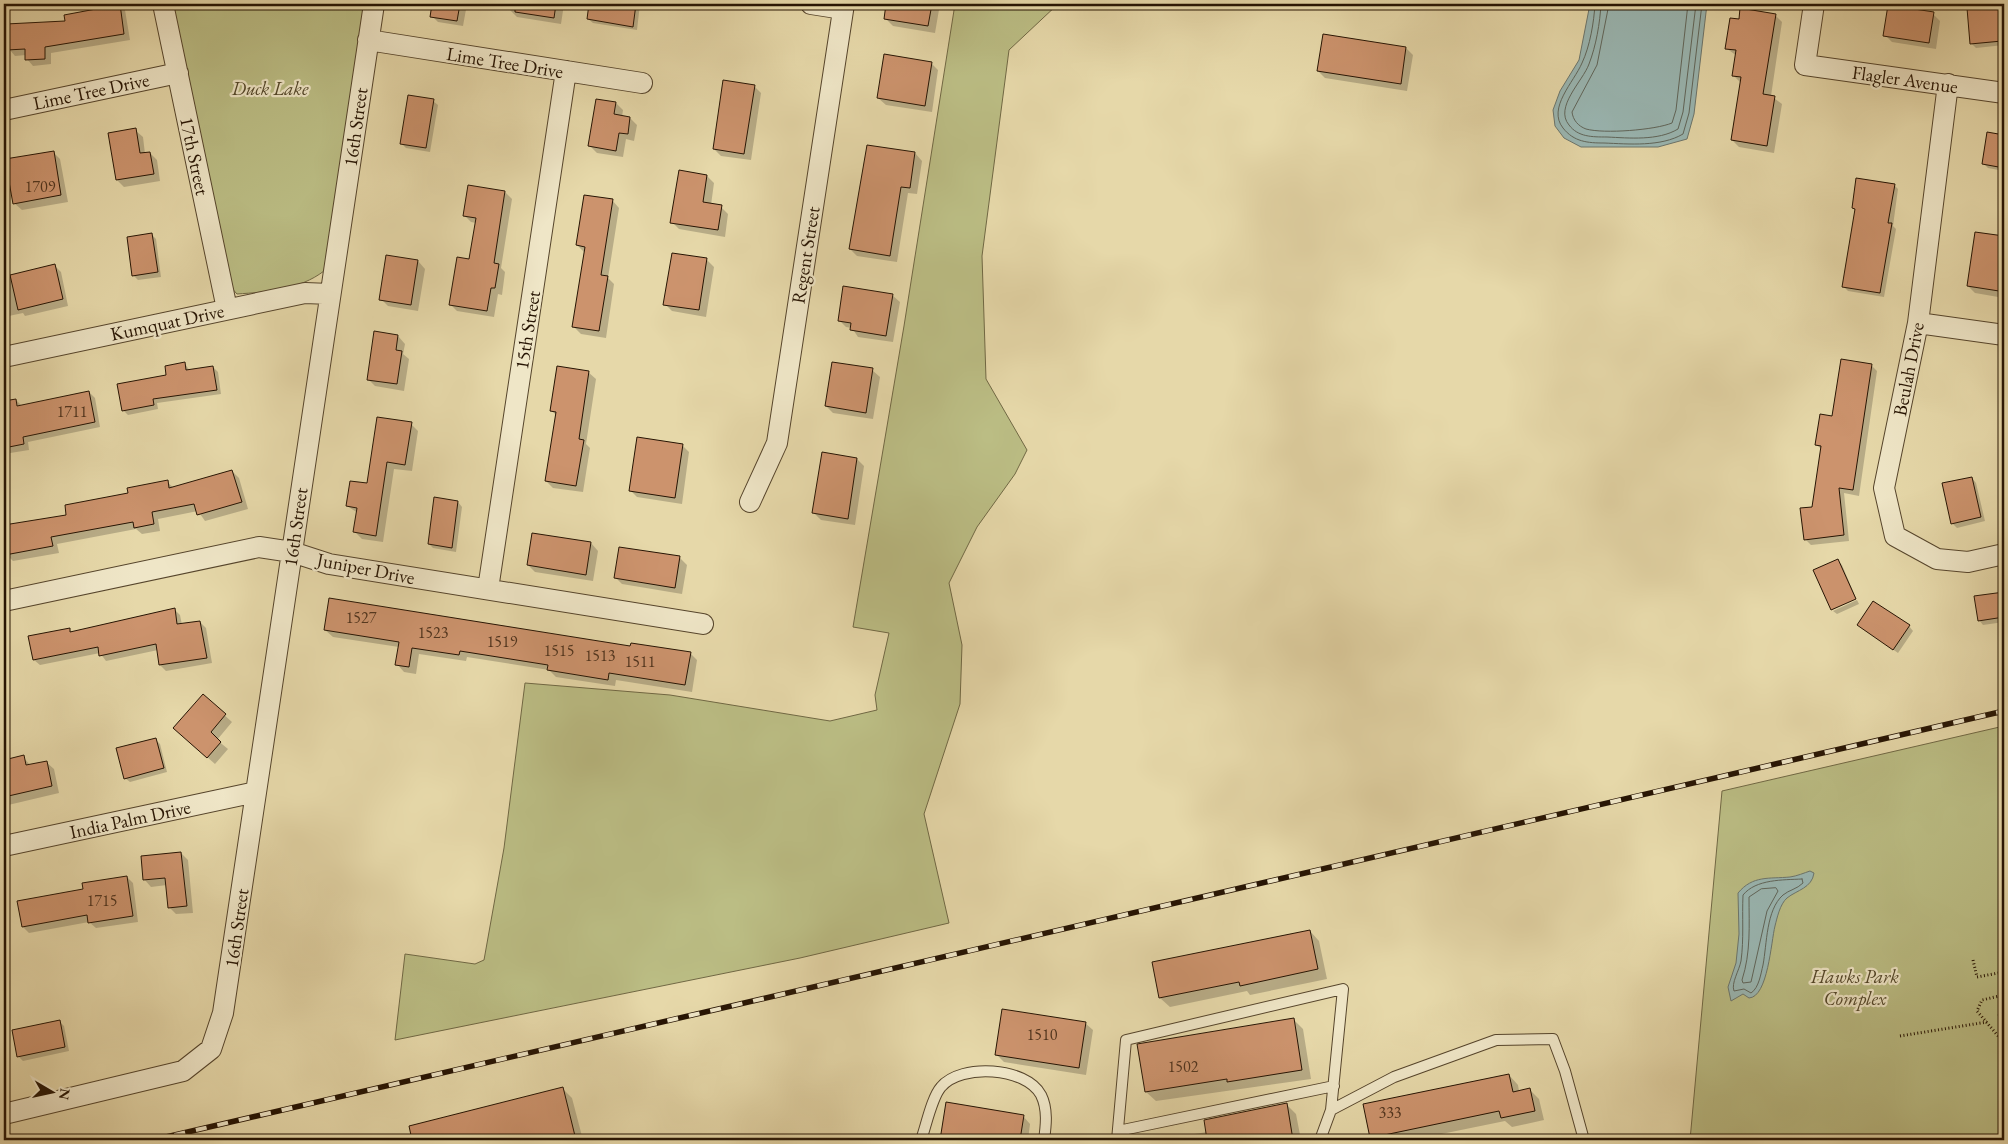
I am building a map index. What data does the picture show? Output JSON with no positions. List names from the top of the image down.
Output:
{
  "streets": {
    "street": [
      "Lime Tree Drive",
      "Flagler Avenue",
      "16th Street",
      "17th Street",
      "Regent Street",
      "Kumquat Drive",
      "15th Street",
      "Beulah Drive",
      "Juniper Drive",
      "India Palm Drive"
    ]
  },
  "crossings": [
    ["Lime Tree Drive", "16th Street"],
    ["Lime Tree Drive", "17th Street"],
    ["Lime Tree Drive", "15th Street"],
    ["Flagler Avenue", "Beulah Drive"],
    ["16th Street", "Kumquat Drive"],
    ["16th Street", "Juniper Drive"],
    ["16th Street", "India Palm Drive"],
    ["17th Street", "Kumquat Drive"],
    ["15th Street", "Juniper Drive"]
  ],
  "parks": ["Duck Lake", "Hawks Park Complex"],
  "house_numbers": [
    "1709",
    "1711",
    "1527",
    "1523",
    "1519",
    "1515",
    "1513",
    "1511",
    "1715",
    "1510",
    "1502",
    "333"
  ],
  "north": "right"
}
